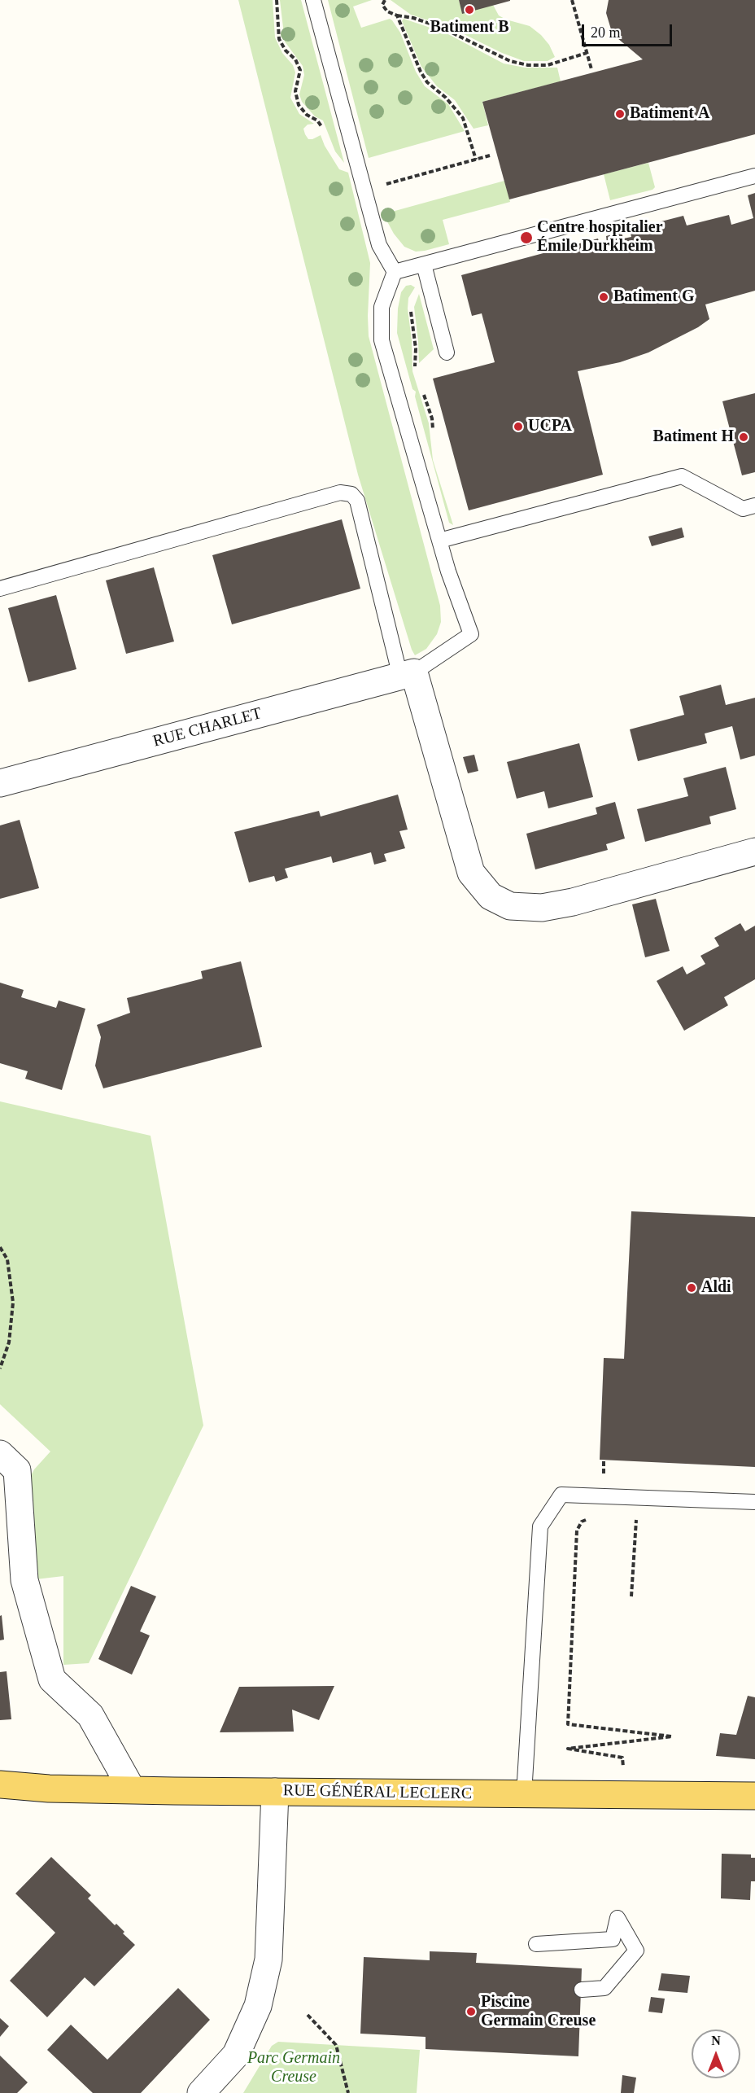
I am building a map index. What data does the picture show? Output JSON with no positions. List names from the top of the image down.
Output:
{
  "streets": {
    "main road": ["RUE GÉNÉRAL LECLERC"],
    "street": ["RUE CHARLET"]
  },
  "parks": ["Parc Germain Creuse"],
  "places": [
    "Batiment B",
    "Batiment A",
    "Centre hospitalier Émile Durkheim",
    "Batiment G",
    "UCPA",
    "Batiment H",
    "Aldi",
    "Piscine Germain Creuse"
  ],
  "scale_bar": "20 m",
  "north": "top"
}
